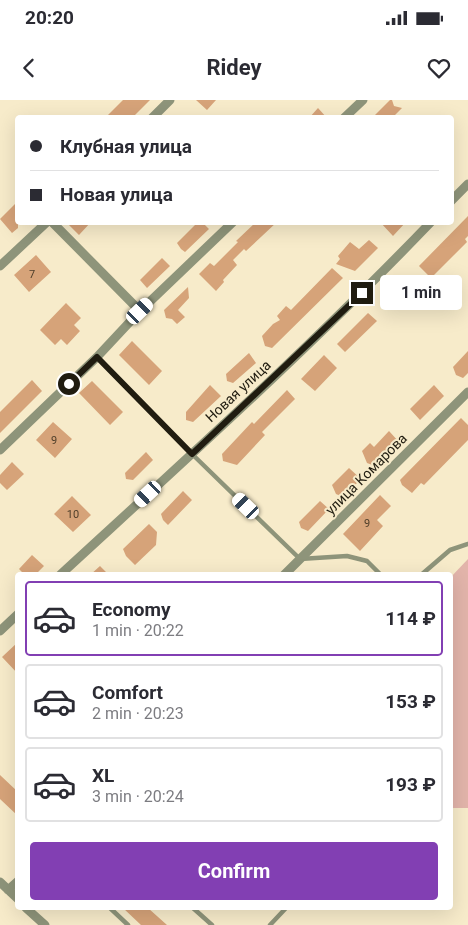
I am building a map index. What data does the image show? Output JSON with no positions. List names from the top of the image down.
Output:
{
  "streets": {
    "street": ["Новая улица", "улица Комарова"]
  },
  "house_numbers": [
    "7",
    "9",
    "10",
    "9"
  ],
  "page": {
    "status": "20:20",
    "header": "Ridey",
    "banner": ["Клубная улица", "Новая улица"],
    "bubble": "1 min",
    "list": [
      {
        "name": "Economy",
        "note": "1 min · 20:22",
        "value": "114 ₽"
      },
      {
        "name": "Comfort",
        "note": "2 min · 20:23",
        "value": "153 ₽"
      },
      {
        "name": "XL",
        "note": "3 min · 20:24",
        "value": "193 ₽"
      }
    ],
    "buttons": "Confirm"
  }
}
